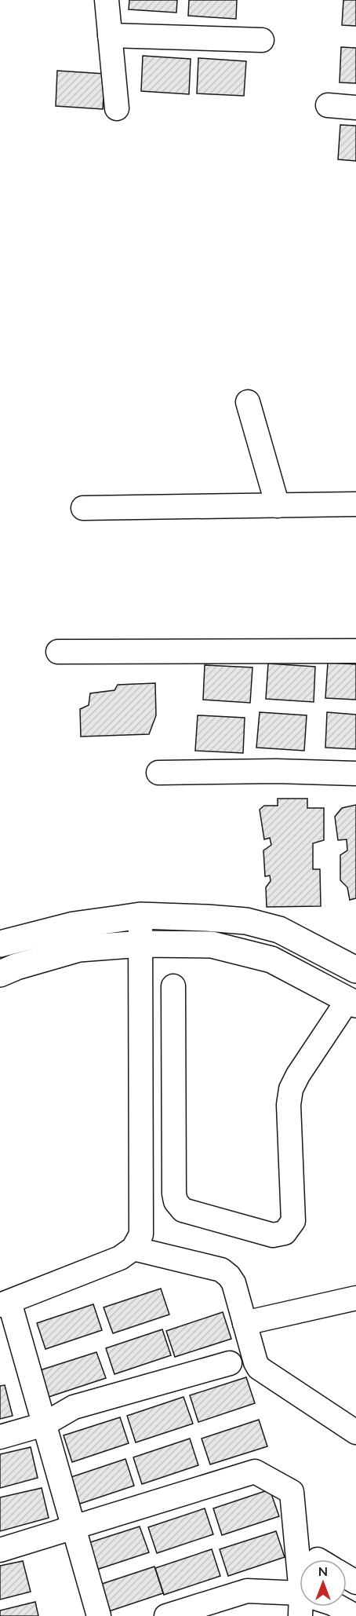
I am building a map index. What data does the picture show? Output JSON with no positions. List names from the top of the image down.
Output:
{
  "north": "top"
}
